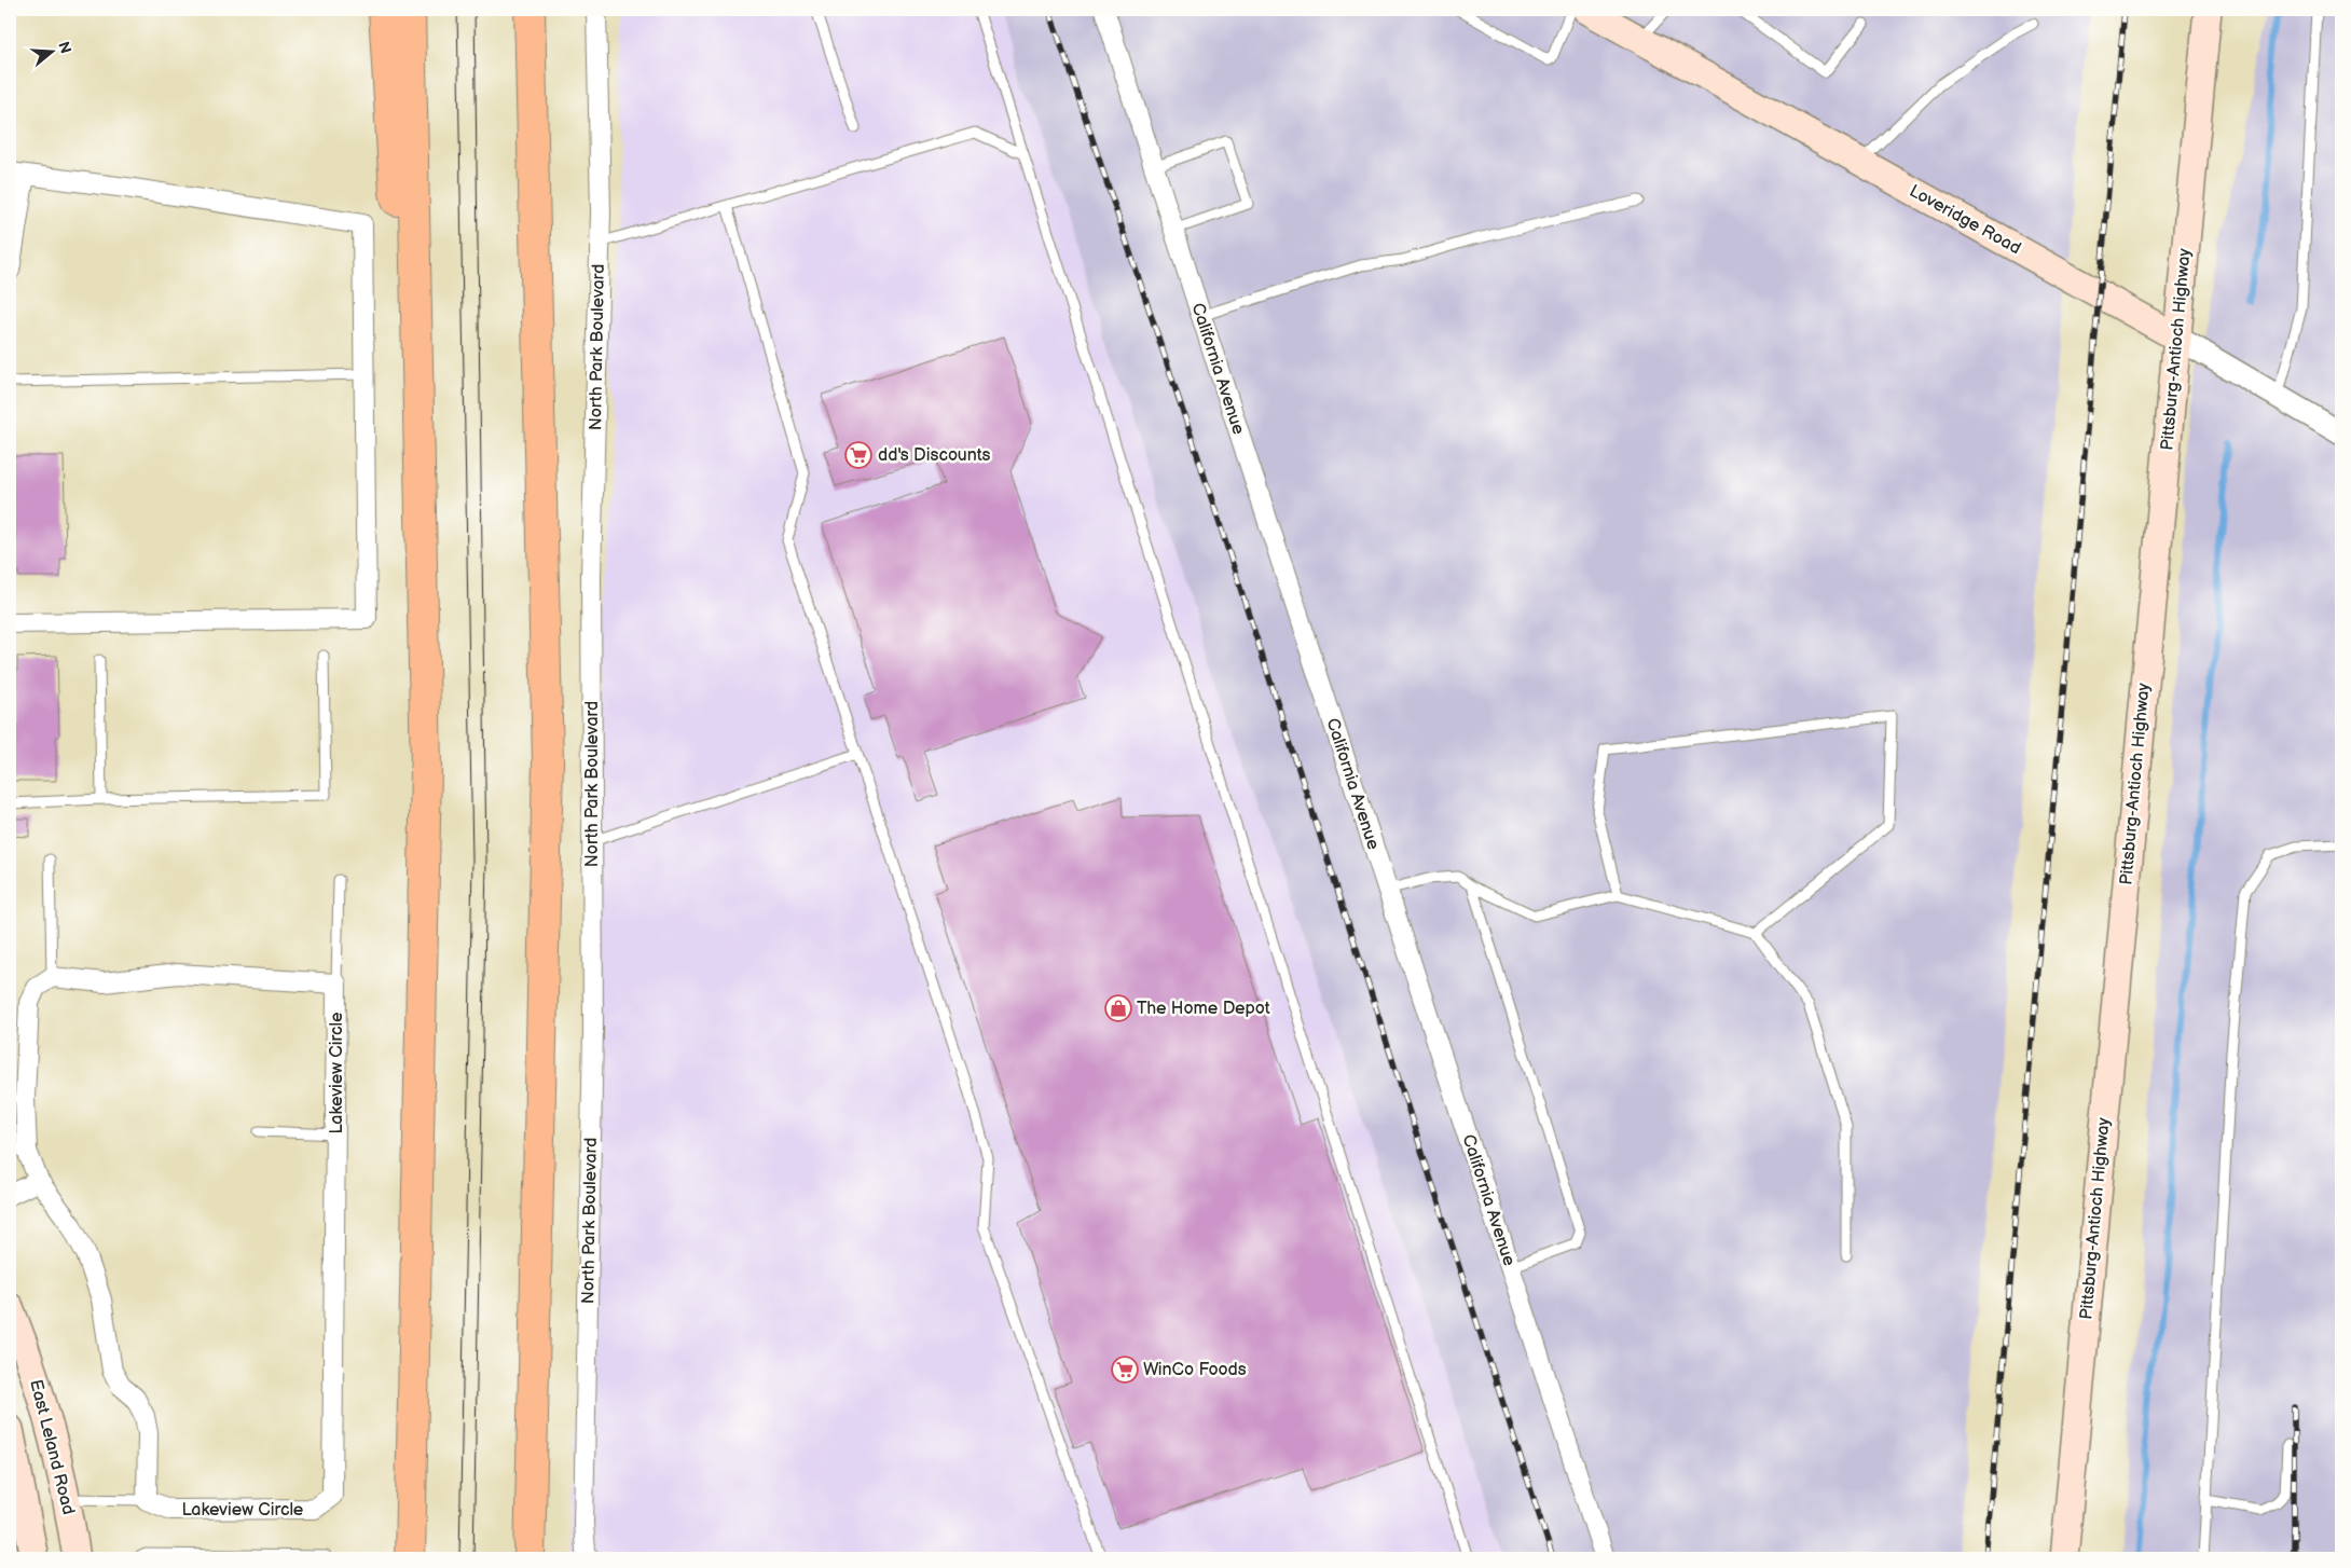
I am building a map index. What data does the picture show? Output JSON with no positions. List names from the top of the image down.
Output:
{
  "streets": {
    "main road": ["Loveridge Road", "Pittsburg-Antioch Highway", "East Leland Road"],
    "street": ["North Park Boulevard", "California Avenue", "Lakeview Circle"]
  },
  "crossings": [
    ["Loveridge Road", "Pittsburg-Antioch Highway"]
  ],
  "places": {
    "supermarket": ["dd's Discounts", "WinCo Foods"],
    "shop": ["The Home Depot"]
  },
  "north": "right"
}
